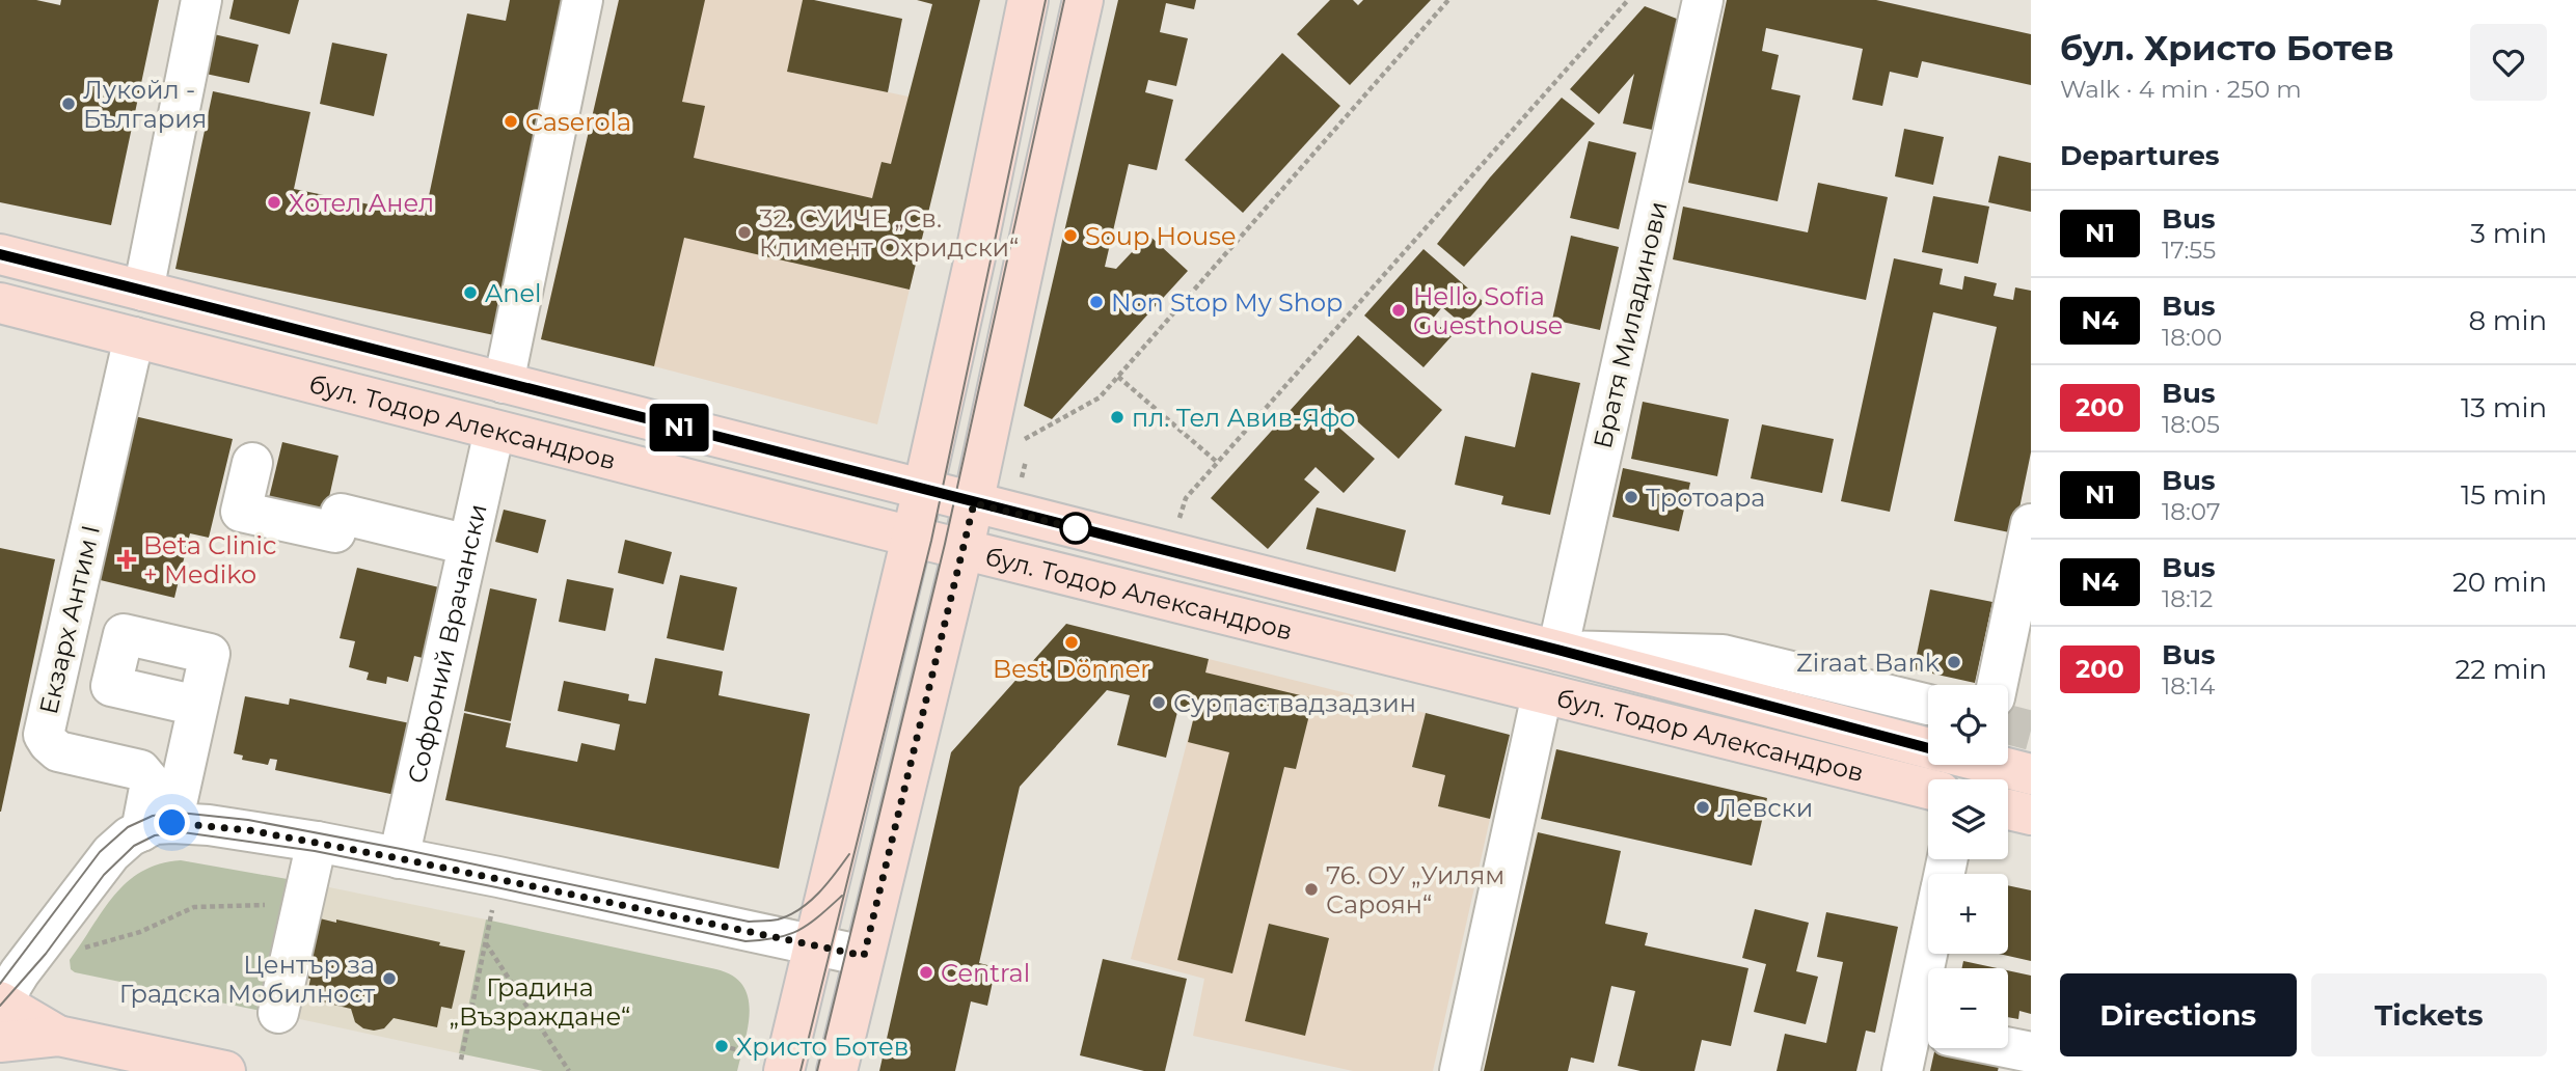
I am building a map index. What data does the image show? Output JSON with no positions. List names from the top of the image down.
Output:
{
  "streets": {
    "main road": ["бул. Тодор Александров"],
    "street": ["Братя Миладинови", "Екзарх Антим I", "Софроний Врачански"]
  },
  "crossings": [
    ["Братя Миладинови", "бул. Тодор Александров"],
    ["бул. Тодор Александров", "Екзарх Антим I"],
    ["бул. Тодор Александров", "Софроний Врачански"]
  ],
  "parks": ["Градина „Възраждане“"],
  "places": {
    "other": [
      "Лукойл - България",
      "Caserola",
      "Хотел Анел",
      "32. СУИЧЕ „Св. Климент Охридски“",
      "Soup House",
      "Anel",
      "Non Stop My Shop",
      "Hello Sofia Guesthouse",
      "пл. Тел Авив-Яфо",
      "Тротоара",
      "Best Dönner",
      "Ziraat Bank",
      "Сурпаствадзадзин",
      "Левски",
      "76. ОУ „Уилям Сароян“",
      "Central",
      "Център за Градска Мобилност",
      "Христо Ботев"
    ],
    "health": ["Beta Clinic + Mediko"]
  },
  "lines": ["bus line N1"],
  "page": {
    "on_map": "N1",
    "heading": [
      ["бул. Христо Ботев", "Walk · 4 min · 250 m"],
      "Departures"
    ],
    "list": [
      {
        "mark": "N1",
        "name": "Bus",
        "note": "17:55",
        "value": "3 min"
      },
      {
        "mark": "N4",
        "name": "Bus",
        "note": "18:00",
        "value": "8 min"
      },
      {
        "mark": "200",
        "name": "Bus",
        "note": "18:05",
        "value": "13 min"
      },
      {
        "mark": "N1",
        "name": "Bus",
        "note": "18:07",
        "value": "15 min"
      },
      {
        "mark": "N4",
        "name": "Bus",
        "note": "18:12",
        "value": "20 min"
      },
      {
        "mark": "200",
        "name": "Bus",
        "note": "18:14",
        "value": "22 min"
      }
    ],
    "map_buttons": ["+", "−"],
    "buttons": ["Directions", "Tickets"]
  }
}
